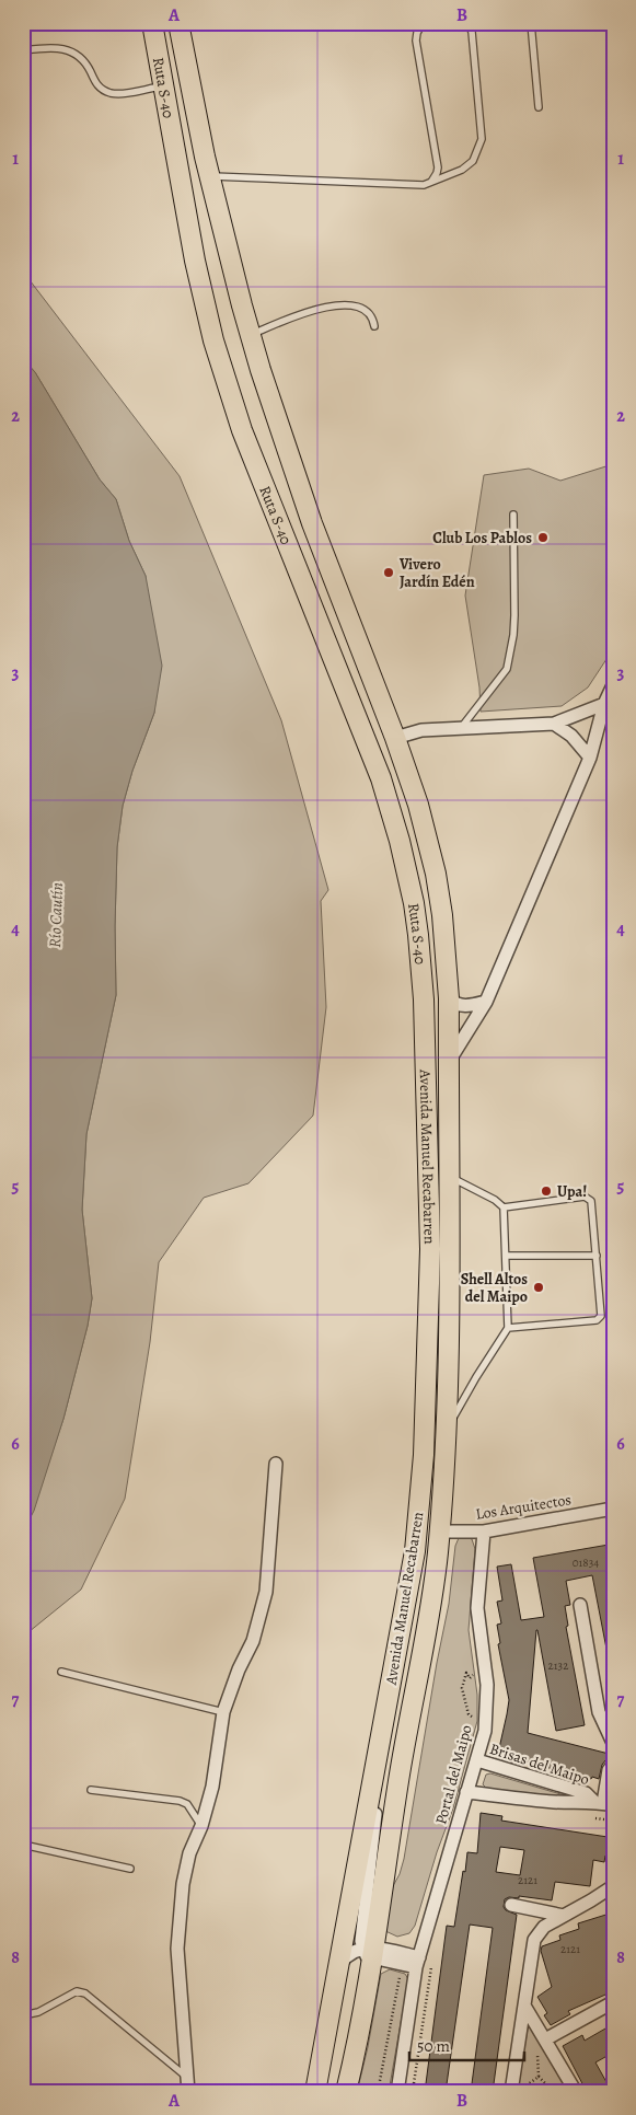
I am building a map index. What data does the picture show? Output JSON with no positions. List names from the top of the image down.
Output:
{
  "streets": {
    "main road": ["Ruta S-40", "Avenida Manuel Recabarren"],
    "street": ["Los Arquitectos", "Brisas del Maipo", "Portal del Maipo"]
  },
  "crossings": [
    ["Ruta S-40", "Avenida Manuel Recabarren"],
    ["Avenida Manuel Recabarren", "Los Arquitectos"],
    ["Los Arquitectos", "Portal del Maipo"],
    ["Brisas del Maipo", "Portal del Maipo"]
  ],
  "water": ["Río Cautín"],
  "places": [
    "Club Los Pablos",
    "Vivero Jardín Edén",
    "Upa!",
    "Shell Altos del Maipo"
  ],
  "house_numbers": [
    "01834",
    "2132",
    "2121",
    "2121"
  ],
  "scale_bar": "50 m",
  "grid": {
    "columns": ["A", "B"],
    "rows": [
      "1",
      "2",
      "3",
      "4",
      "5",
      "6",
      "7",
      "8"
    ]
  }
}
